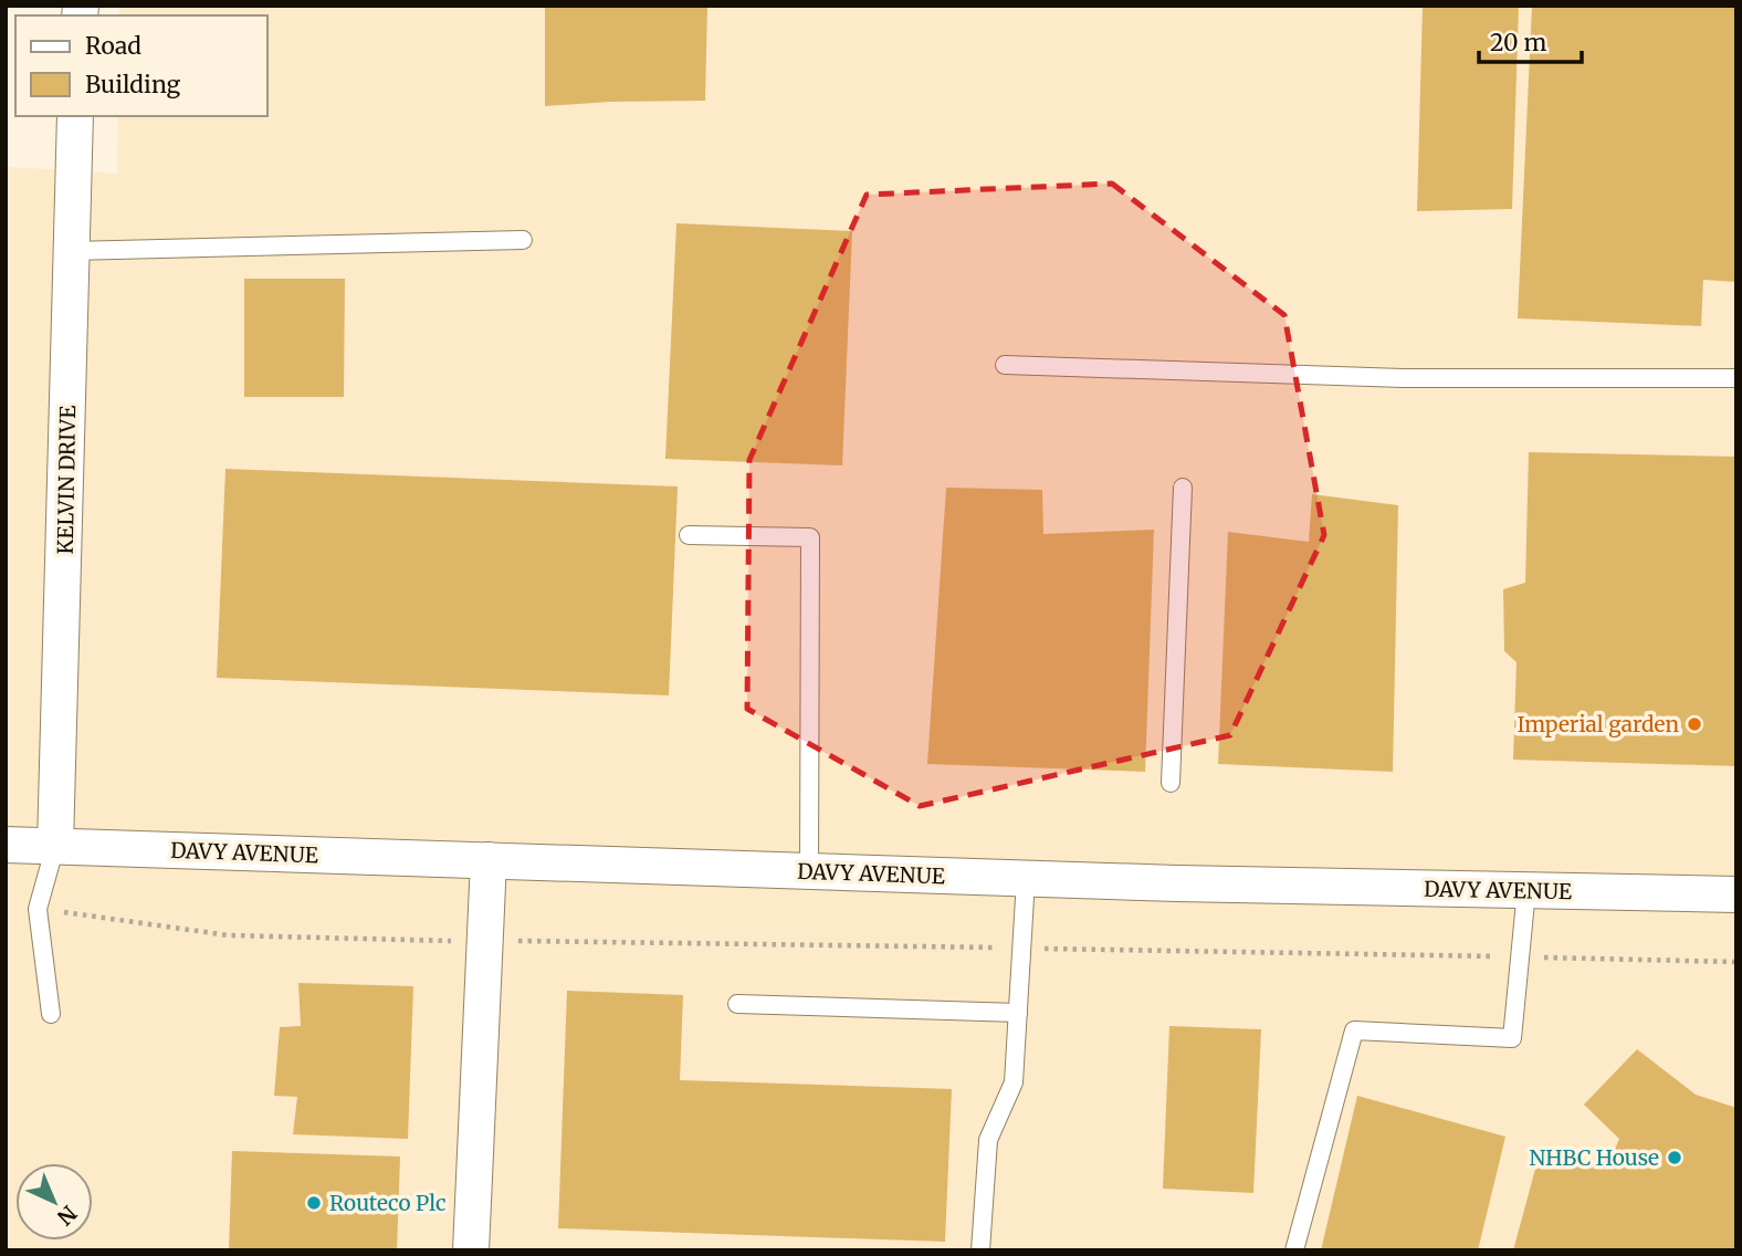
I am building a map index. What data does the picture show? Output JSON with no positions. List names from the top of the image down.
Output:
{
  "streets": {
    "street": ["KELVIN DRIVE", "DAVY AVENUE"]
  },
  "crossings": [
    ["KELVIN DRIVE", "DAVY AVENUE"]
  ],
  "places": ["Imperial garden", "NHBC House", "Routeco Plc"],
  "legend": ["Road", "Building"],
  "scale_bar": "20 m",
  "north": "bottom right"
}
